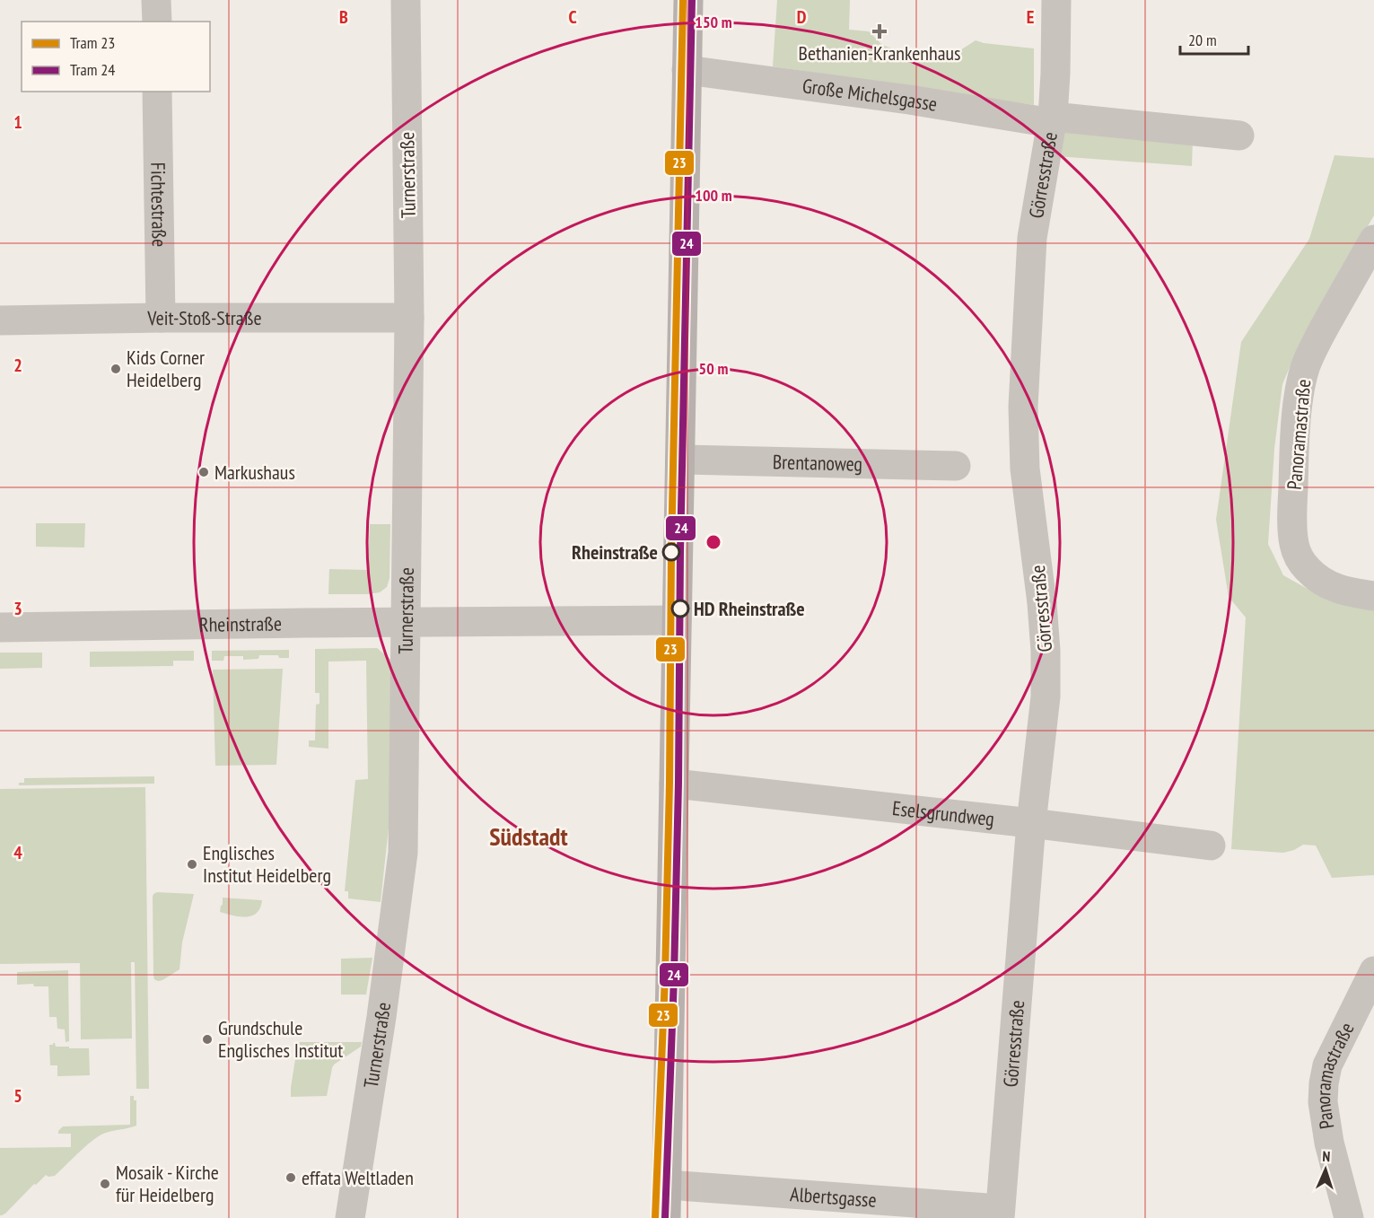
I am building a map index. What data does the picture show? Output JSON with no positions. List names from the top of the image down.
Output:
{
  "streets": {
    "street": [
      "Große Michelsgasse",
      "Görresstraße",
      "Turnerstraße",
      "Fichtestraße",
      "Veit-Stoß-Straße",
      "Panoramastraße",
      "Brentanoweg",
      "Rheinstraße",
      "Eselsgrundweg",
      "Albertsgasse"
    ]
  },
  "crossings": [
    ["Große Michelsgasse", "Görresstraße"],
    ["Görresstraße", "Eselsgrundweg"],
    ["Görresstraße", "Albertsgasse"],
    ["Turnerstraße", "Veit-Stoß-Straße"],
    ["Turnerstraße", "Rheinstraße"],
    ["Fichtestraße", "Veit-Stoß-Straße"]
  ],
  "districts": ["Südstadt"],
  "places": {
    "health": ["Bethanien-Krankenhaus"],
    "other": [
      "Kids Corner Heidelberg",
      "Markushaus",
      "Rheinstraße",
      "HD Rheinstraße",
      "Englisches Institut Heidelberg",
      "Grundschule Englisches Institut",
      "effata Weltladen",
      "Mosaik - Kirche für Heidelberg"
    ]
  },
  "lines": ["tram line 23", "tram line 24"],
  "legend": ["Tram 23", "Tram 24"],
  "scale_bar": "20 m",
  "north": "top",
  "grid": {
    "columns": [
      "B",
      "C",
      "D",
      "E"
    ],
    "rows": [
      "1",
      "2",
      "3",
      "4",
      "5"
    ]
  },
  "rings": ["150 m", "100 m", "50 m"]
}
